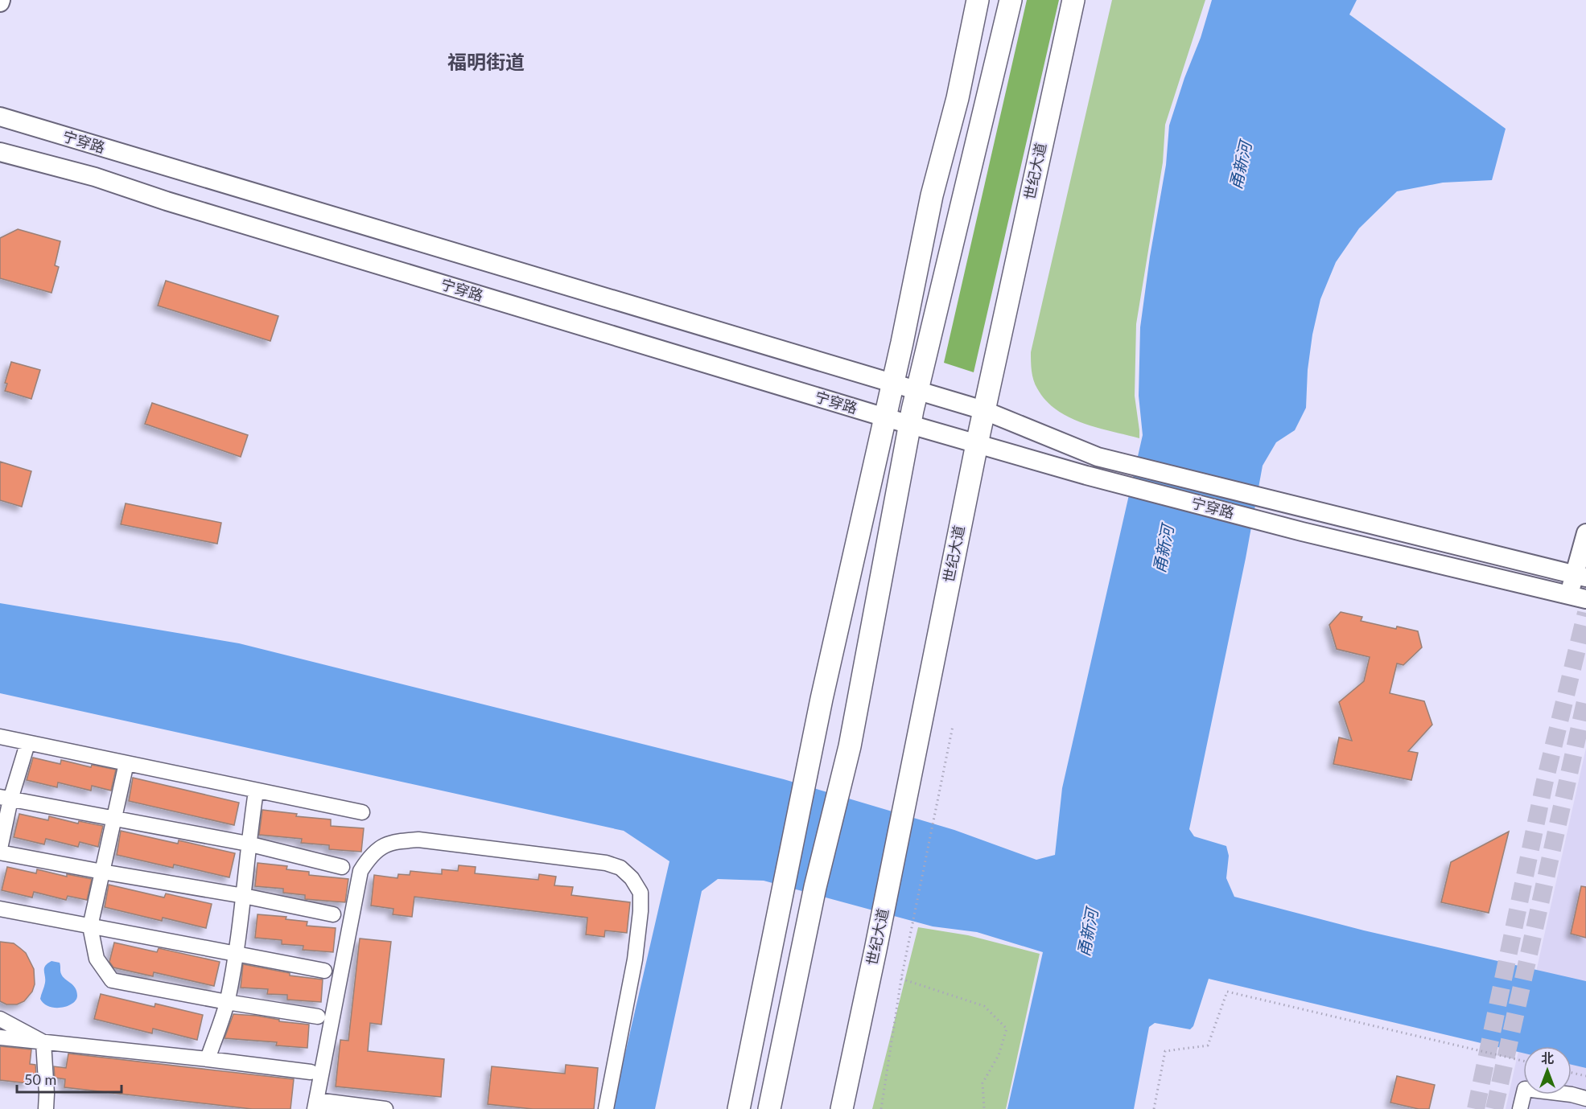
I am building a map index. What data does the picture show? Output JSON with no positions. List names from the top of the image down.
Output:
{
  "streets": {
    "highway": ["世纪大道"],
    "main road": ["宁穿路"]
  },
  "crossings": [
    ["宁穿路", "世纪大道"]
  ],
  "districts": ["福明街道"],
  "water": ["甬新河"],
  "scale_bar": "50 m",
  "north": "top"
}
